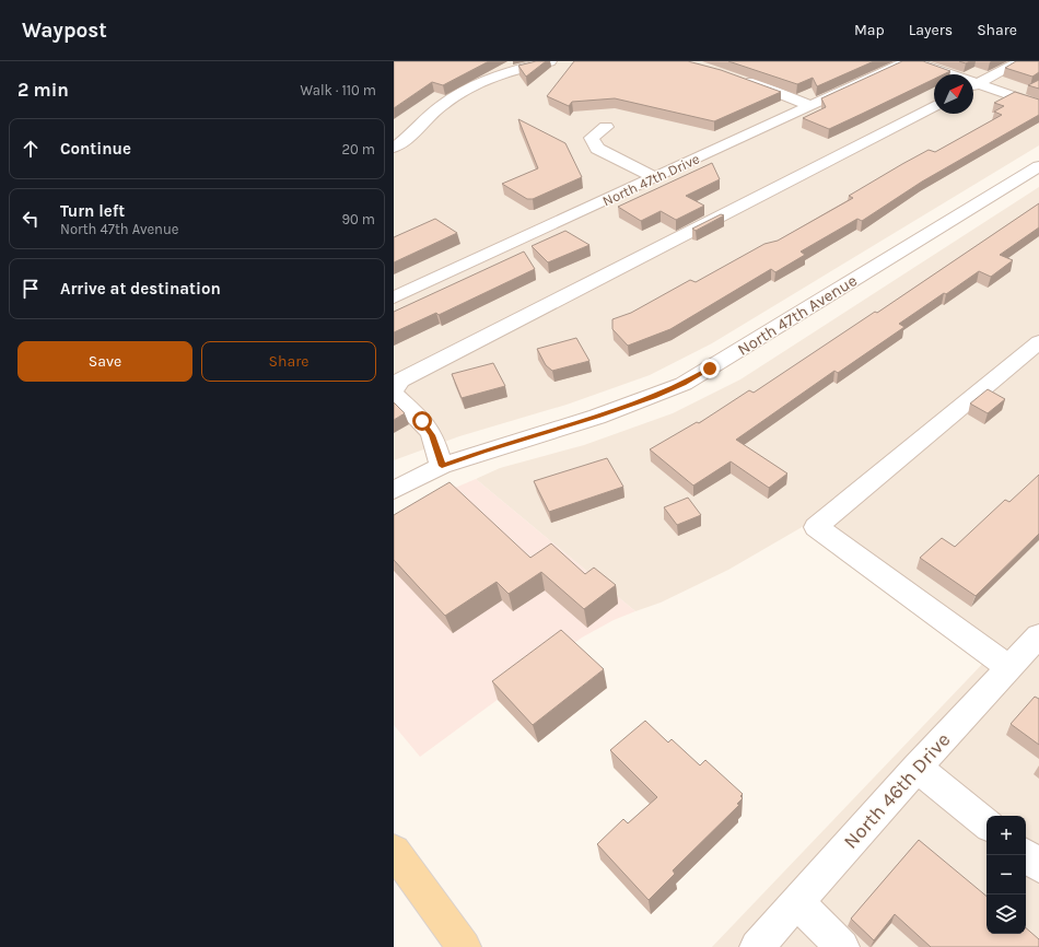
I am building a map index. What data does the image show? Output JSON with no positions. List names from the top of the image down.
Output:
{
  "streets": {
    "street": ["North 47th Drive", "North 47th Avenue", "North 46th Drive"]
  },
  "north": "top right",
  "page": {
    "header": "Waypost",
    "nav": ["Map", "Layers", "Share"],
    "heading": ["2 min", "Walk · 110 m"],
    "list": [
      ["Continue", "20 m"],
      ["Turn left", "North 47th Avenue", "90 m"],
      "Arrive at destination"
    ],
    "buttons": ["Save", "Share"],
    "map_buttons": ["+", "−"]
  }
}
